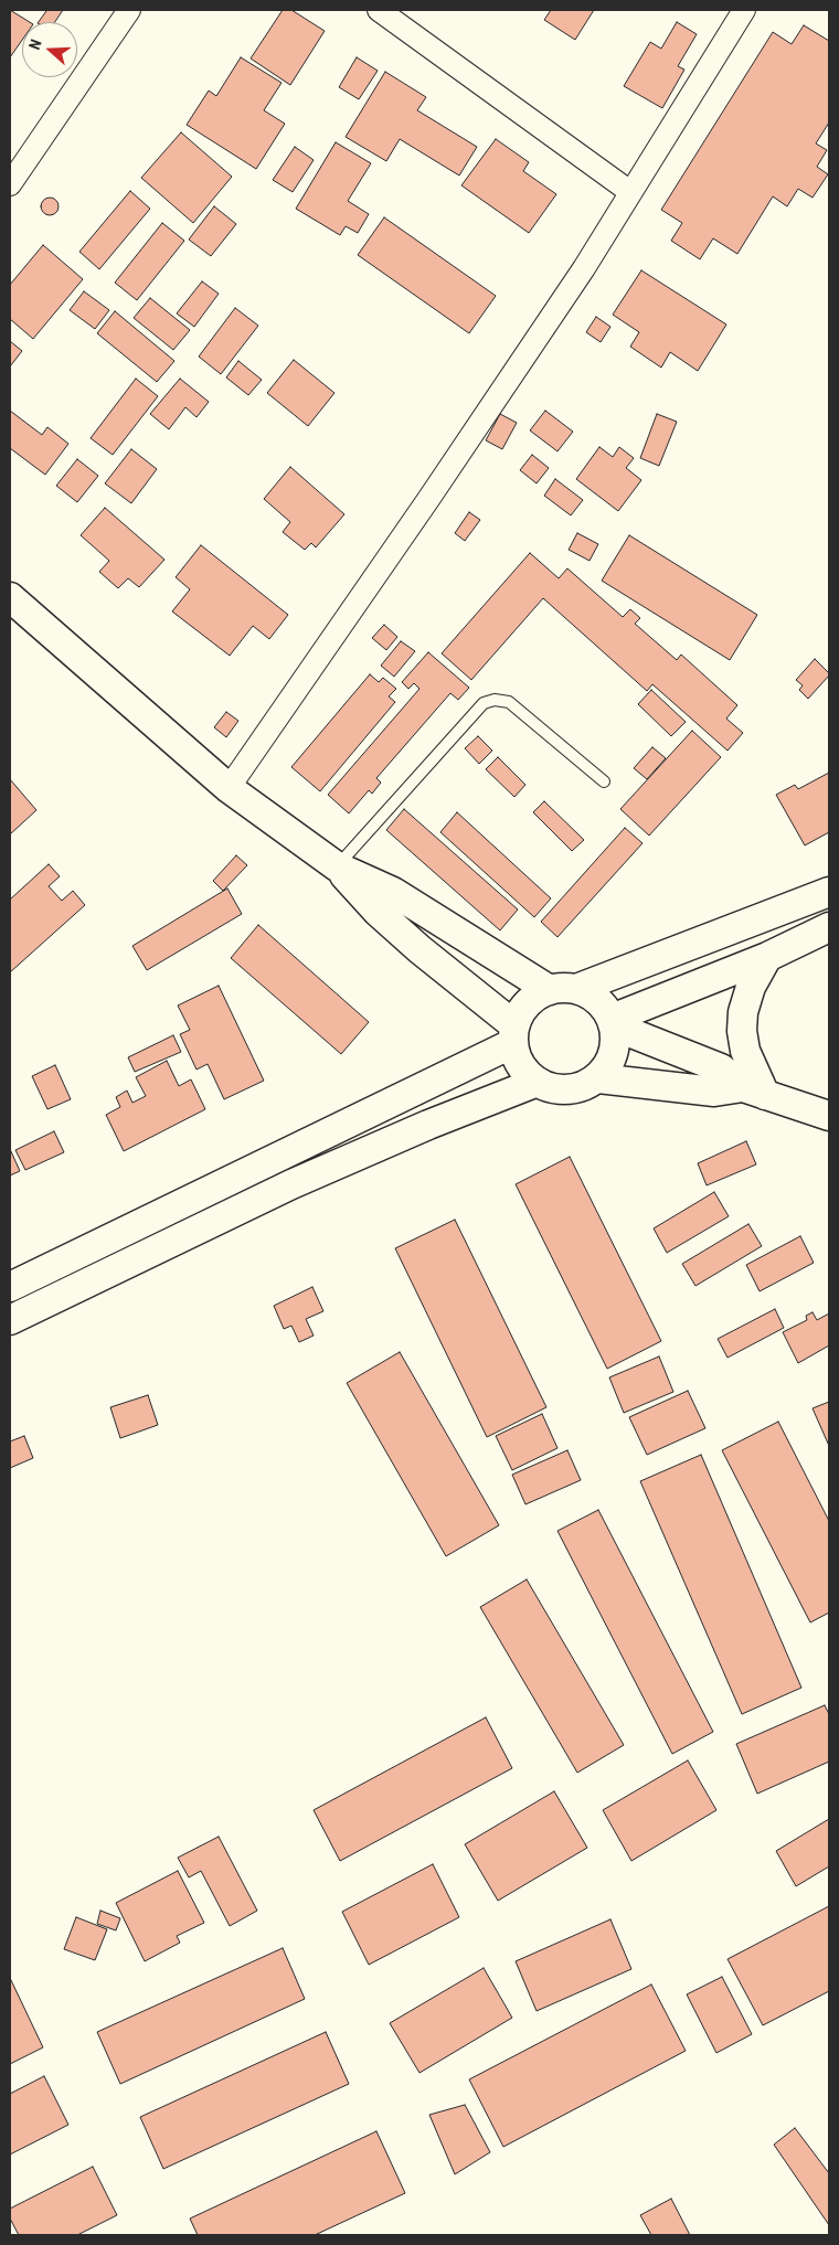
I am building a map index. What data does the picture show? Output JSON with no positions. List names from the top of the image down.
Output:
{
  "north": "left"
}
